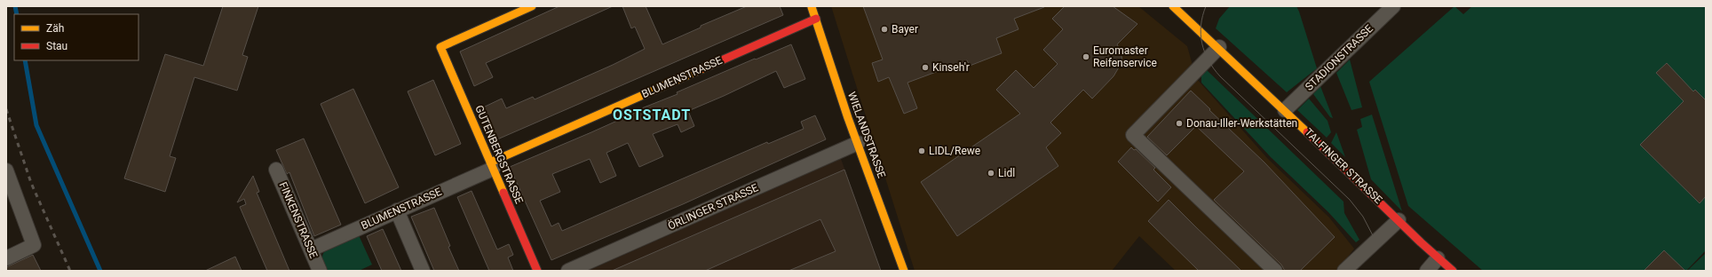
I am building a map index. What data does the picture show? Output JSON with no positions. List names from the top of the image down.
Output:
{
  "streets": {
    "street": [
      "STADIONSTRASSE",
      "BLUMENSTRASSE",
      "WIELANDSTRASSE",
      "GUTENBERGSTRASSE",
      "TALFINGER STRASSE",
      "ÖRLINGER STRASSE",
      "FINKENSTRASSE"
    ]
  },
  "crossings": [
    ["STADIONSTRASSE", "TALFINGER STRASSE"],
    ["BLUMENSTRASSE", "WIELANDSTRASSE"],
    ["BLUMENSTRASSE", "GUTENBERGSTRASSE"],
    ["BLUMENSTRASSE", "FINKENSTRASSE"],
    ["WIELANDSTRASSE", "ÖRLINGER STRASSE"]
  ],
  "districts": ["OSTSTADT"],
  "places": [
    "Bayer",
    "Euromaster Reifenservice",
    "Kinseh'r",
    "Donau-Iller-Werkstätten",
    "LIDL/Rewe",
    "Lidl"
  ],
  "legend": ["Zäh", "Stau"]
}
